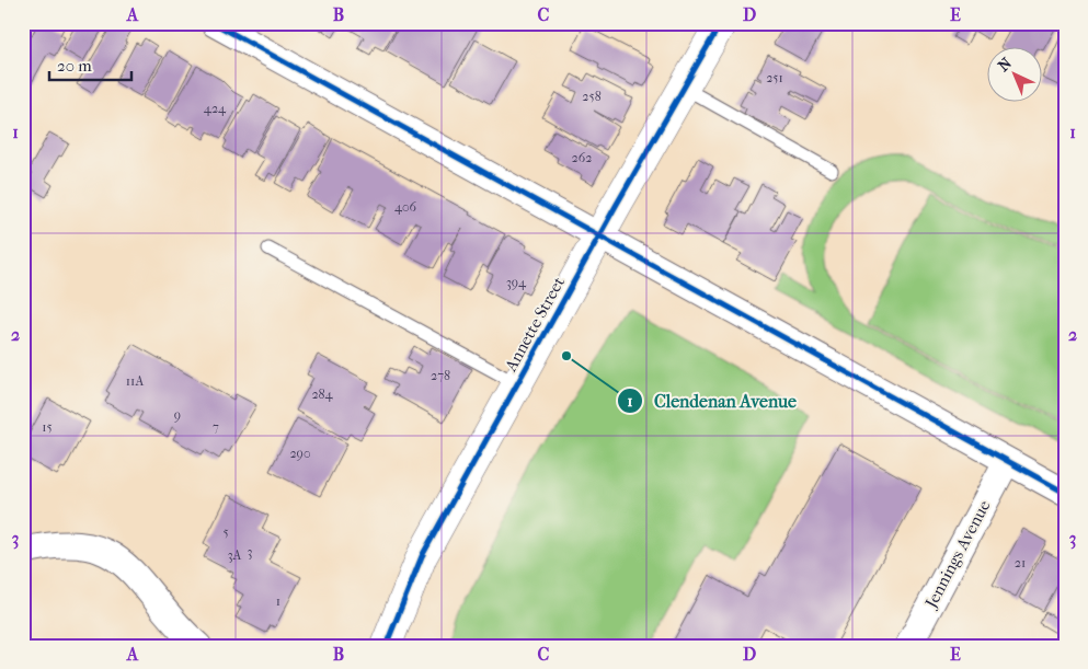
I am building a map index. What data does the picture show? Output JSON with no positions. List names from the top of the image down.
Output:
{
  "streets": {
    "street": ["Annette Street", "Jennings Avenue"]
  },
  "places": ["Clendenan Avenue"],
  "house_numbers": [
    "251",
    "258",
    "424",
    "262",
    "406",
    "394",
    "278",
    "11A",
    "284",
    "9",
    "15",
    "7",
    "290",
    "5",
    "3",
    "3A",
    "21",
    "1"
  ],
  "scale_bar": "20 m",
  "north": "top left",
  "grid": {
    "columns": [
      "A",
      "B",
      "C",
      "D",
      "E"
    ],
    "rows": ["1", "2", "3"]
  }
}
